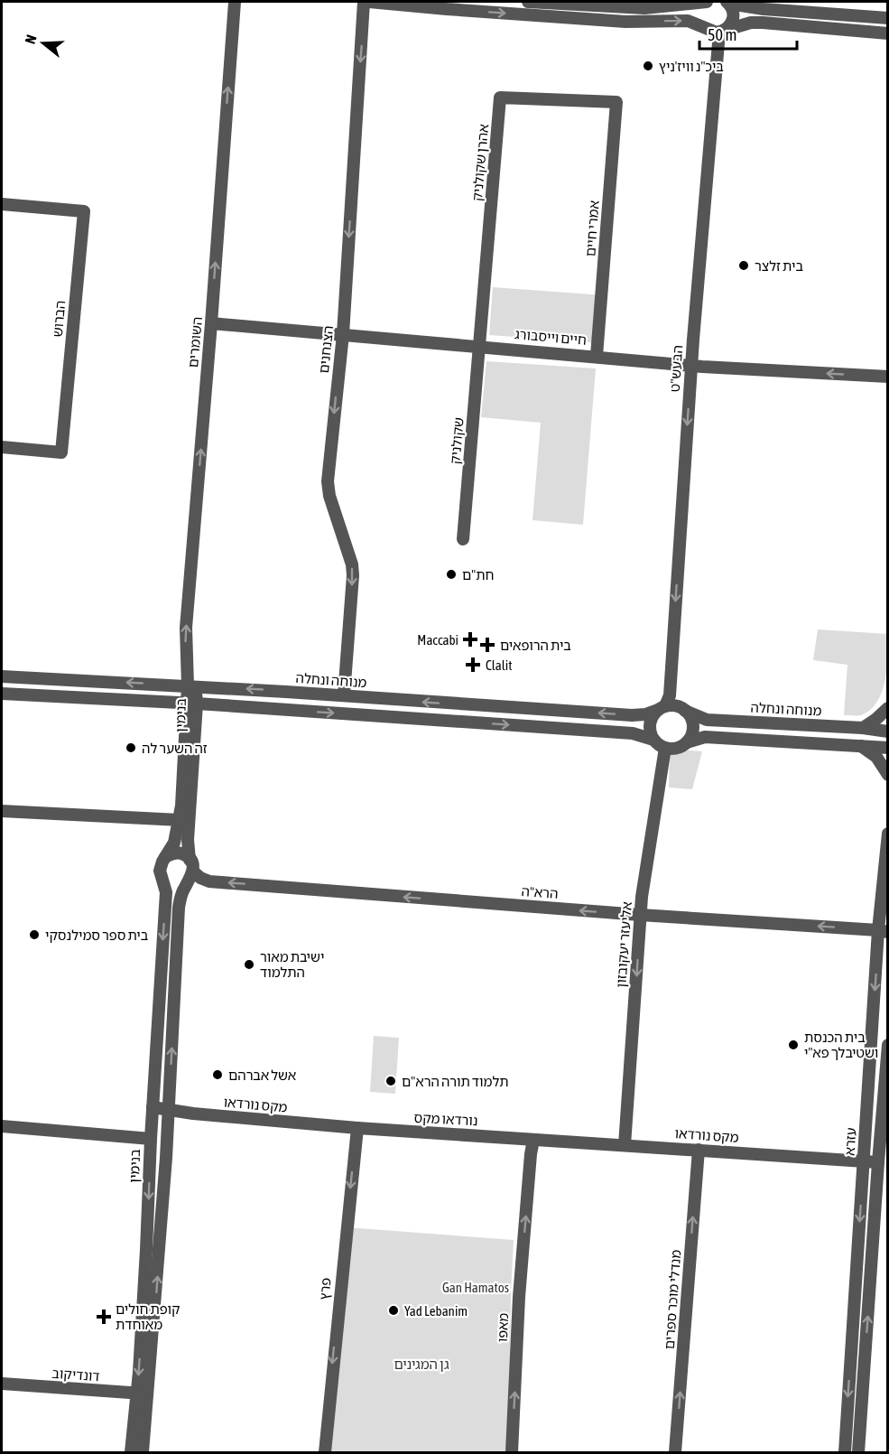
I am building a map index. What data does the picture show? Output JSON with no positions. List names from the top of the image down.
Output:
{
  "streets": {
    "street": [
      "אהרן שקולניק",
      "אמרי חיים",
      "הברוש",
      "חיים וייסבורג",
      "השומרים",
      "הצנחנים",
      "הבעש\"ט",
      "שקולניק",
      "מנוחה ונחלה",
      "בנימין",
      "הרא\"ה",
      "אליעזר יעקובזון",
      "מקס נורדאו",
      "נורדאו מקס",
      "עזרא",
      "פרץ",
      "מנדלי מוכר ספרים",
      "מאפו",
      "דונדיקוב"
    ]
  },
  "crossings": [
    ["אהרן שקולניק", "אמרי חיים"],
    ["אהרן שקולניק", "חיים וייסבורג"],
    ["אהרן שקולניק", "שקולניק"],
    ["אמרי חיים", "חיים וייסבורג"],
    ["חיים וייסבורג", "השומרים"],
    ["חיים וייסבורג", "הצנחנים"],
    ["חיים וייסבורג", "הבעש\"ט"],
    ["חיים וייסבורג", "שקולניק"],
    ["השומרים", "מנוחה ונחלה"],
    ["השומרים", "בנימין"],
    ["הצנחנים", "מנוחה ונחלה"],
    ["הבעש\"ט", "מנוחה ונחלה"],
    ["הבעש\"ט", "אליעזר יעקובזון"],
    ["מנוחה ונחלה", "בנימין"],
    ["מנוחה ונחלה", "אליעזר יעקובזון"],
    ["בנימין", "הרא\"ה"],
    ["בנימין", "מקס נורדאו"],
    ["בנימין", "דונדיקוב"],
    ["הרא\"ה", "אליעזר יעקובזון"],
    ["הרא\"ה", "עזרא"],
    ["אליעזר יעקובזון", "מקס נורדאו"],
    ["מקס נורדאו", "נורדאו מקס"],
    ["מקס נורדאו", "עזרא"],
    ["מקס נורדאו", "פרץ"],
    ["מקס נורדאו", "מנדלי מוכר ספרים"],
    ["מקס נורדאו", "מאפו"],
    ["נורדאו מקס", "פרץ"],
    ["נורדאו מקס", "מאפו"]
  ],
  "one_way": [
    "השומרים",
    "הצנחנים",
    "הבעש\"ט",
    "הרא\"ה",
    "אליעזר יעקובזון",
    "פרץ",
    "מנדלי מוכר ספרים",
    "מאפו"
  ],
  "parks": ["Gan Hamatos", "גן המגינים"],
  "places": {
    "other": [
      "ביכ\"נ וויז'ניץ",
      "בית זלצר",
      "חת\"ם",
      "זה השער לה",
      "בית ספר סמילנסקי",
      "ישיבת מאור התלמוד",
      "בית הכנסת ושטיבלך פא\"י",
      "אשל אברהם",
      "תלמוד תורה הרא\"ם",
      "Yad Lebanim"
    ],
    "health": [
      "Maccabi",
      "בית הרופאים",
      "Clalit",
      "קופת חולים מאוחדת"
    ]
  },
  "scale_bar": "50 m",
  "north": "left"
}
